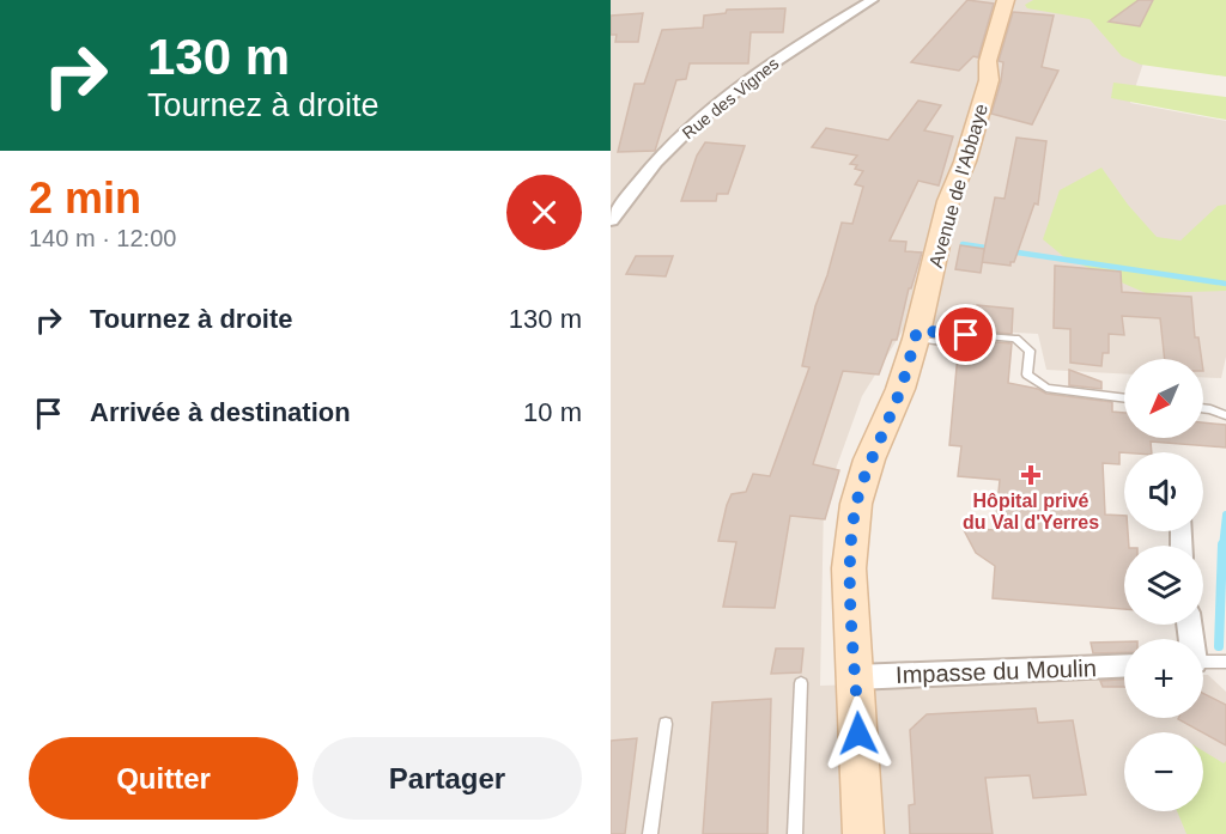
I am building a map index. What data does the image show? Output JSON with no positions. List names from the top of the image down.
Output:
{
  "streets": {
    "street": ["Rue des Vignes", "Avenue de l'Abbaye", "Impasse du Moulin"]
  },
  "crossings": [
    ["Avenue de l'Abbaye", "Impasse du Moulin"]
  ],
  "places": {
    "health": ["Hôpital privé du Val d'Yerres"]
  },
  "north": "bottom left",
  "page": {
    "turn": ["130 m", "Tournez à droite"],
    "heading": ["2 min", "140 m · 12:00"],
    "list": [
      {
        "name": "Tournez à droite",
        "value": "130 m"
      },
      {
        "name": "Arrivée à destination",
        "value": "10 m"
      }
    ],
    "map_buttons": ["+", "−"],
    "buttons": ["Quitter", "Partager"]
  }
}
